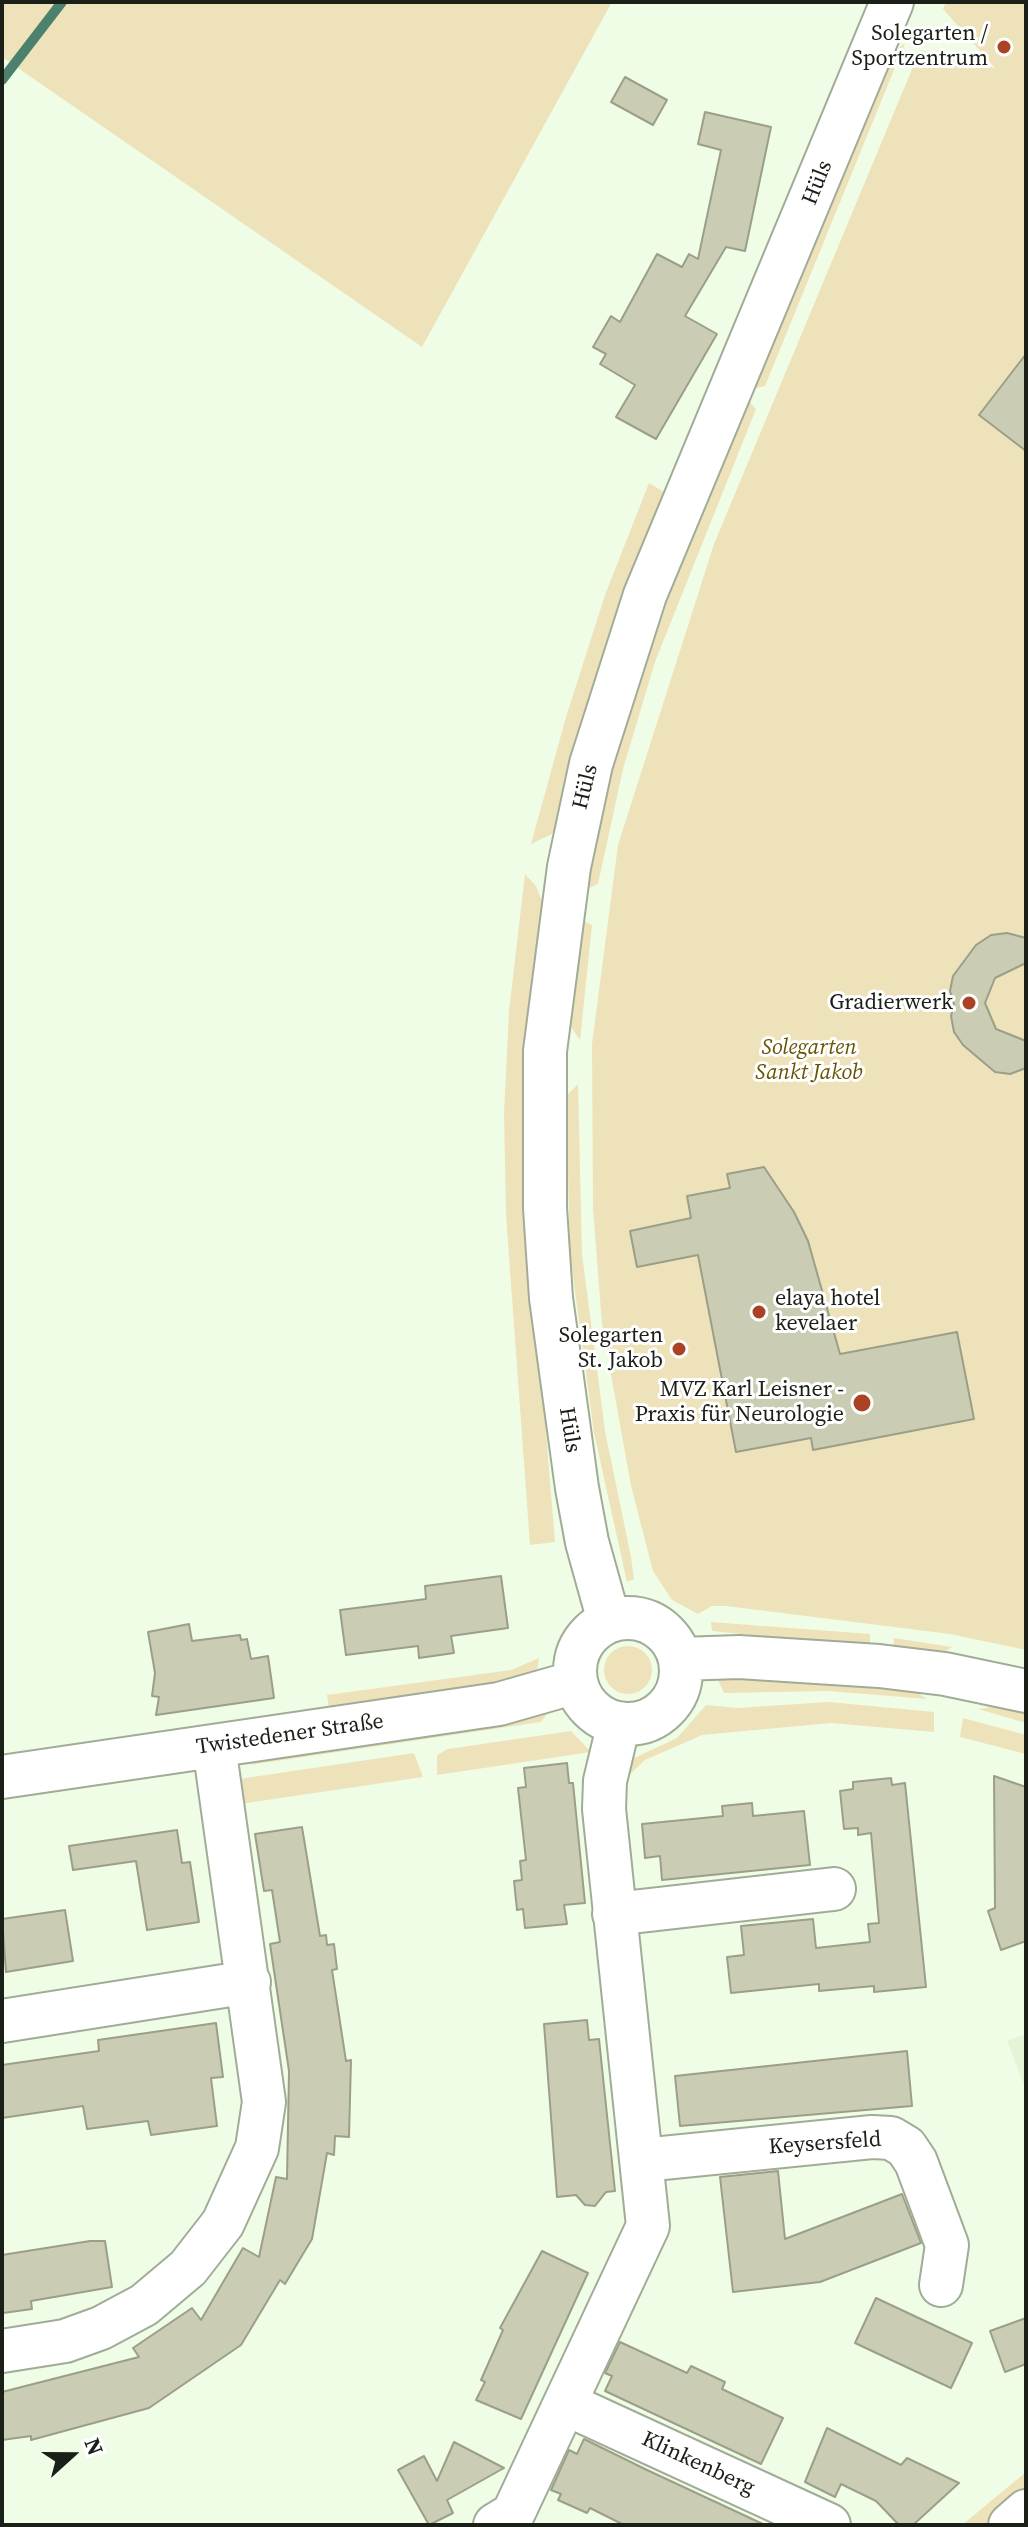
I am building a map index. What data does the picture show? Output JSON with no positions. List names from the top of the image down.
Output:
{
  "streets": {
    "street": [
      "Hüls",
      "Twistedener Straße",
      "Keysersfeld",
      "Klinkenberg"
    ]
  },
  "crossings": [
    ["Hüls", "Twistedener Straße"]
  ],
  "parks": ["Solegarten Sankt Jakob"],
  "places": [
    "Solegarten / Sportzentrum",
    "Gradierwerk",
    "elaya hotel kevelaer",
    "Solegarten St. Jakob",
    "MVZ Karl Leisner - Praxis für Neurologie"
  ],
  "north": "right"
}
